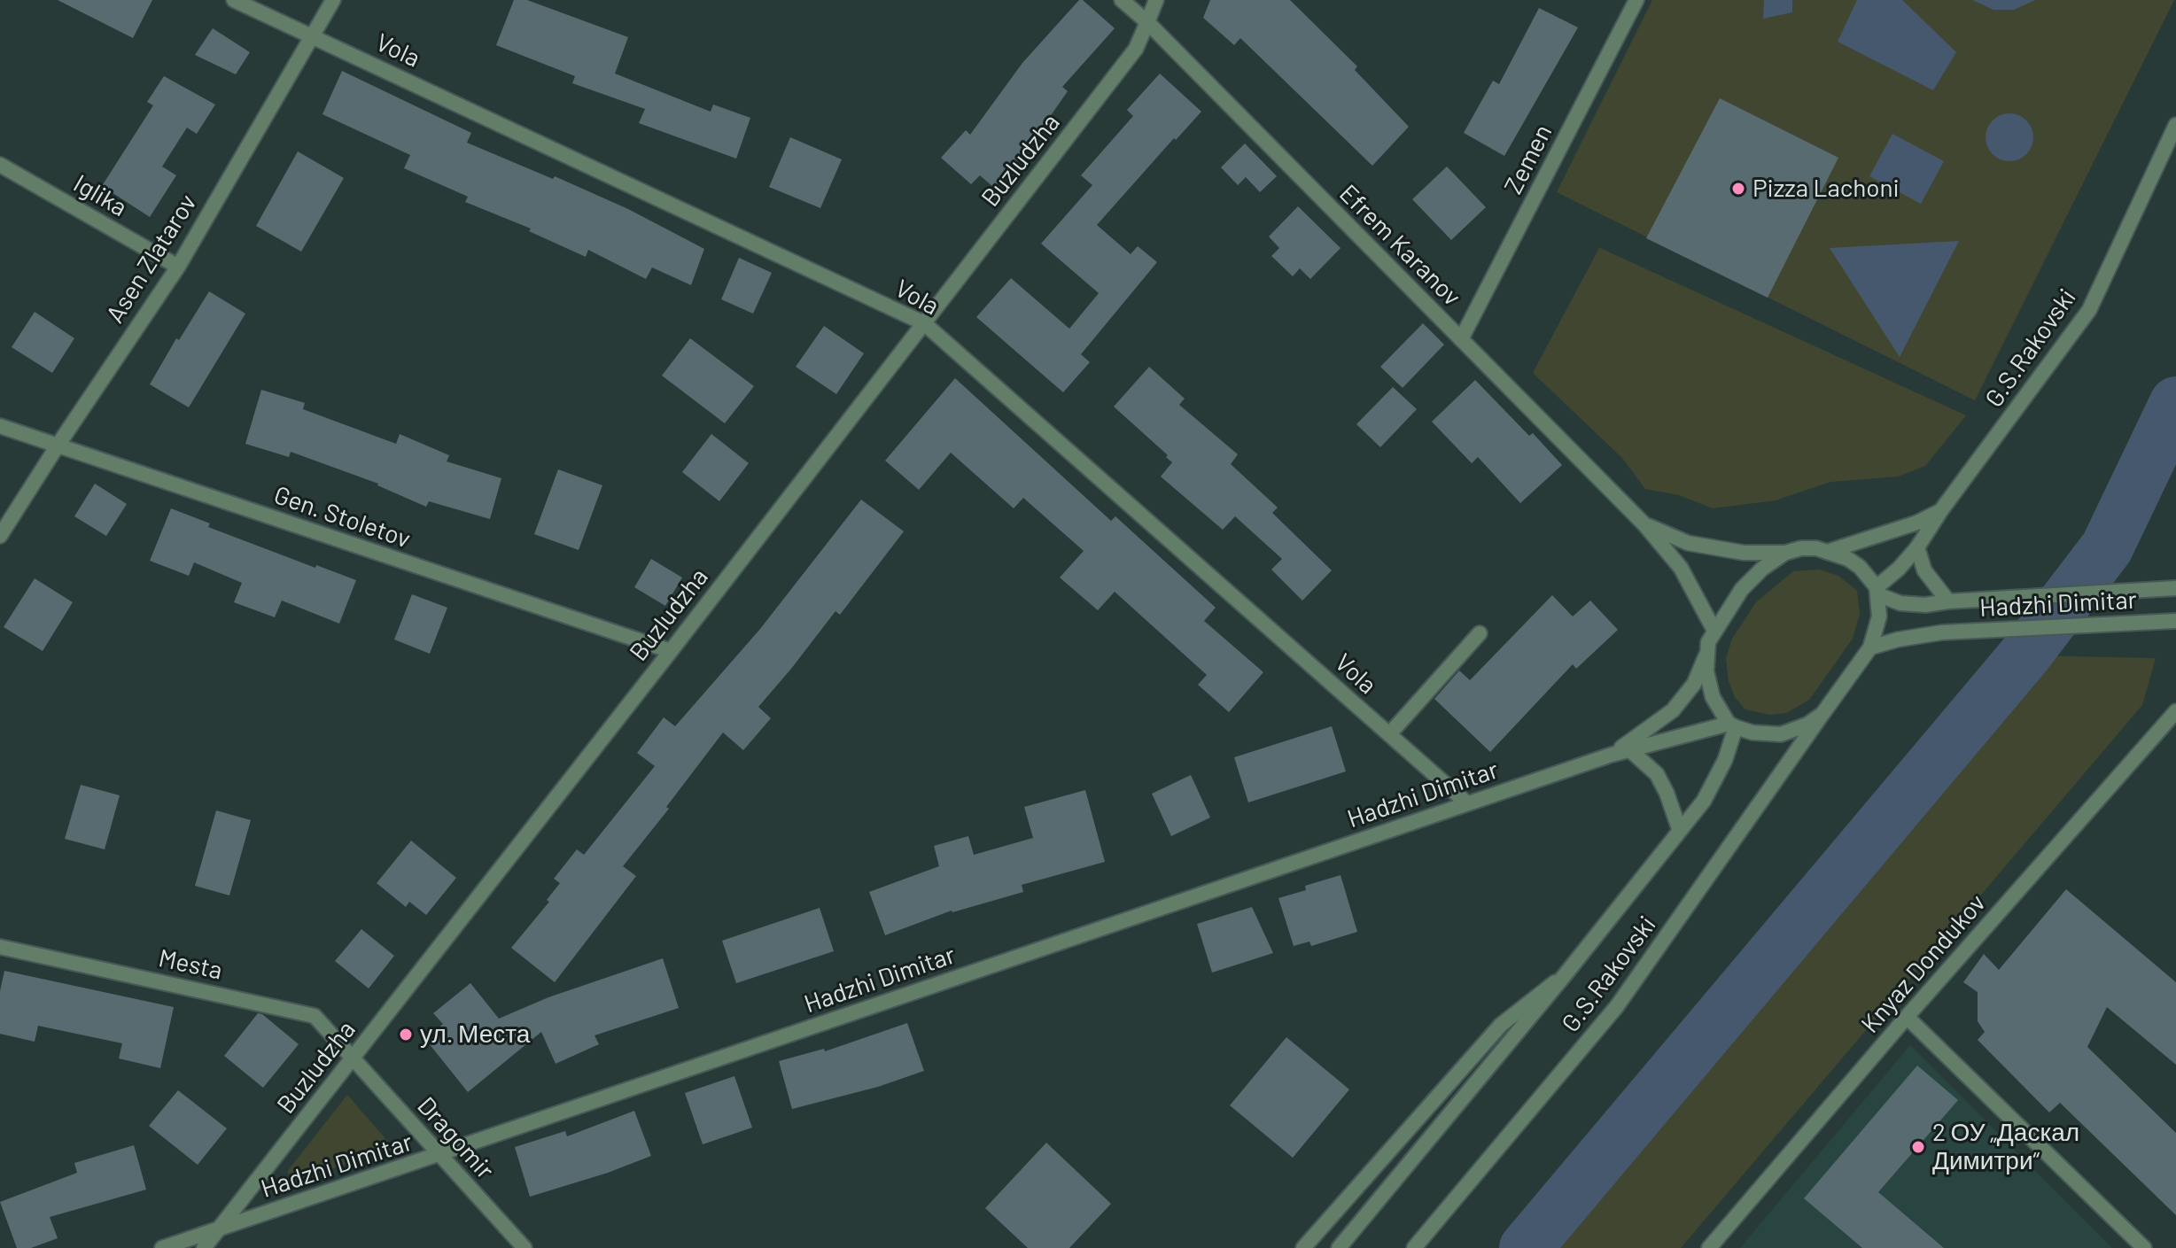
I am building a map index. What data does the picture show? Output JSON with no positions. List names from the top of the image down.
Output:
{
  "streets": {
    "street": [
      "Vola",
      "Zemen",
      "Buzludzha",
      "Iglika",
      "Efrem Karanov",
      "Asen Zlatarov",
      "G.S.Rakovski",
      "Gen. Stoletov",
      "Hadzhi Dimitar",
      "Knyaz Dondukov",
      "Mesta",
      "Dragomir"
    ]
  },
  "crossings": [
    ["Vola", "Buzludzha"],
    ["Vola", "Asen Zlatarov"],
    ["Vola", "Hadzhi Dimitar"],
    ["Zemen", "Efrem Karanov"],
    ["Buzludzha", "Efrem Karanov"],
    ["Buzludzha", "Gen. Stoletov"],
    ["Buzludzha", "Hadzhi Dimitar"],
    ["Buzludzha", "Mesta"],
    ["Buzludzha", "Dragomir"],
    ["Iglika", "Asen Zlatarov"],
    ["Efrem Karanov", "G.S.Rakovski"],
    ["Efrem Karanov", "Hadzhi Dimitar"],
    ["Asen Zlatarov", "Gen. Stoletov"],
    ["G.S.Rakovski", "Hadzhi Dimitar"],
    ["Hadzhi Dimitar", "Dragomir"],
    ["Mesta", "Dragomir"]
  ],
  "places": ["Pizza Lachoni", "ул. Места", "2 ОУ „Даскал Димитри“"]
}
